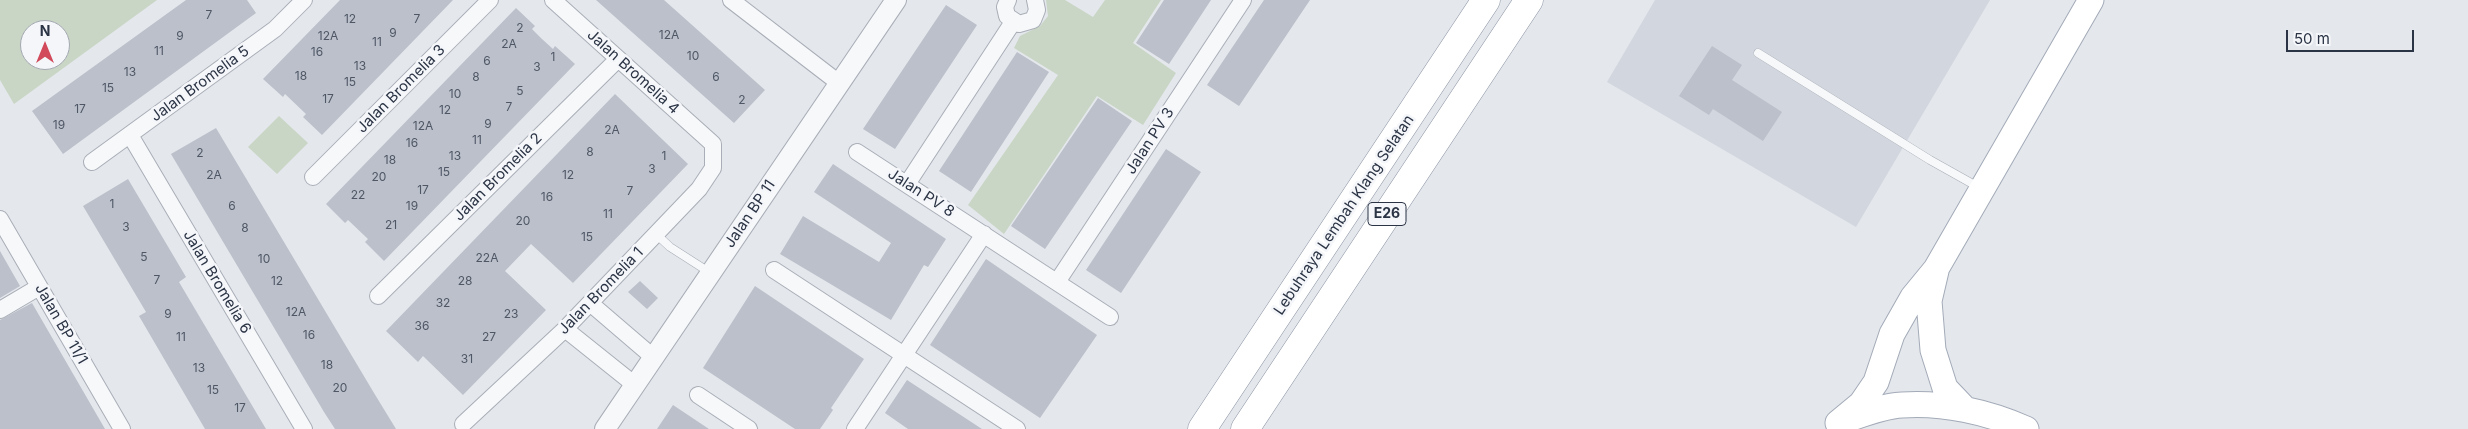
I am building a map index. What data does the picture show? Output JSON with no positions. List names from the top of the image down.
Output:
{
  "streets": {
    "highway": ["E26", "Lebuhraya Lembah Klang Selatan"],
    "street": [
      "Jalan Bromelia 4",
      "Jalan Bromelia 5",
      "Jalan Bromelia 3",
      "Jalan PV 3",
      "Jalan Bromelia 2",
      "Jalan PV 8",
      "Jalan BP 11",
      "Jalan Bromelia 6",
      "Jalan Bromelia 1",
      "Jalan BP 11/1"
    ]
  },
  "crossings": [
    ["Jalan Bromelia 4", "Jalan Bromelia 2"],
    ["Jalan Bromelia 4", "Jalan Bromelia 1"],
    ["Jalan Bromelia 5", "Jalan Bromelia 6"],
    ["Jalan PV 3", "Jalan PV 8"]
  ],
  "house_numbers": [
    "7",
    "12",
    "7",
    "2",
    "9",
    "12A",
    "9",
    "12A",
    "11",
    "2A",
    "11",
    "16",
    "10",
    "1",
    "6",
    "13",
    "3",
    "13",
    "18",
    "8",
    "6",
    "15",
    "15",
    "5",
    "10",
    "17",
    "2",
    "7",
    "17",
    "12",
    "9",
    "19",
    "12A",
    "2A",
    "11",
    "16",
    "8",
    "2",
    "13",
    "1",
    "18",
    "3",
    "15",
    "2A",
    "12",
    "20",
    "17",
    "7",
    "22",
    "16",
    "1",
    "6",
    "19",
    "11",
    "20",
    "21",
    "3",
    "8",
    "15",
    "5",
    "22A",
    "10",
    "7",
    "12",
    "28",
    "32",
    "12A",
    "9",
    "23",
    "36",
    "16",
    "11",
    "27",
    "31",
    "18",
    "13",
    "20",
    "15",
    "17"
  ],
  "scale_bar": "50 m",
  "north": "top"
}
